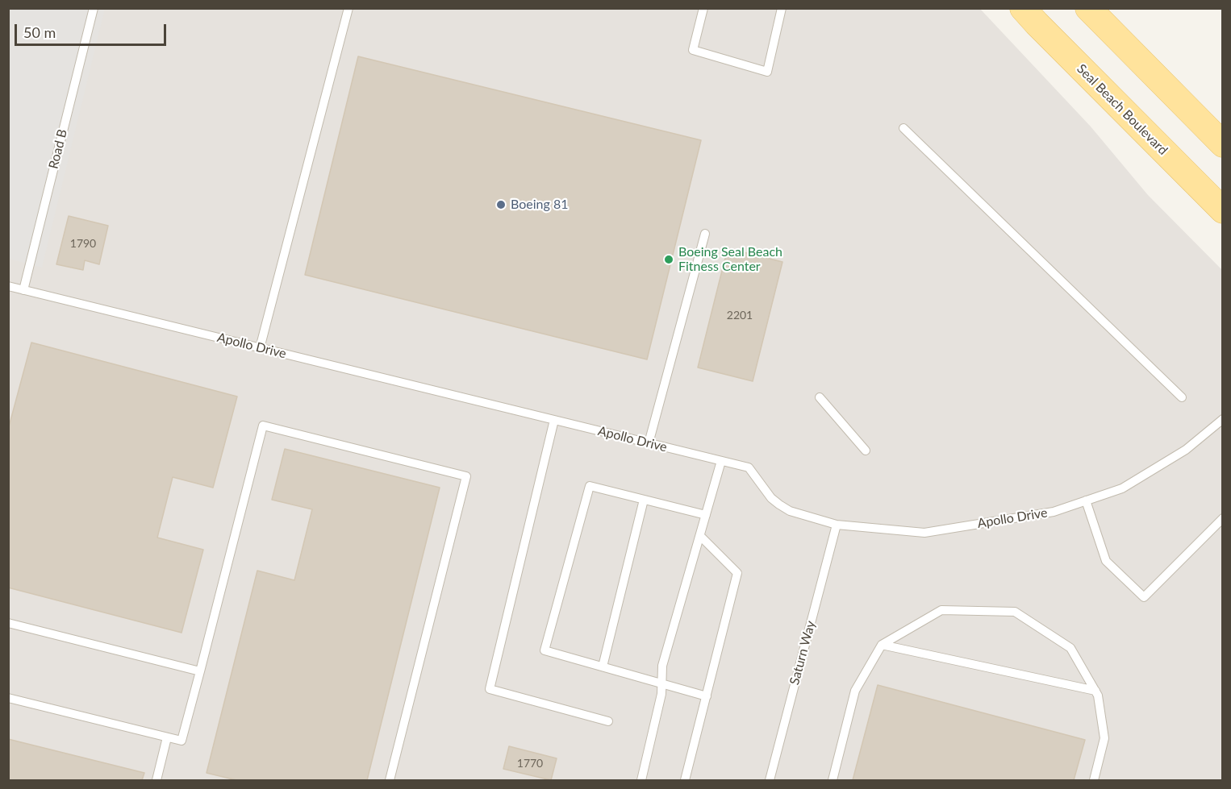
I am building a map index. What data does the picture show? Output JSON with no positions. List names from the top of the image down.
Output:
{
  "streets": {
    "main road": ["Seal Beach Boulevard"],
    "lane": ["Road B", "Apollo Drive", "Saturn Way"]
  },
  "crossings": [
    ["Road B", "Apollo Drive"],
    ["Apollo Drive", "Saturn Way"]
  ],
  "places": ["Boeing 81", "Boeing Seal Beach Fitness Center"],
  "house_numbers": ["1790", "2201", "1770"],
  "scale_bar": "50 m"
}
